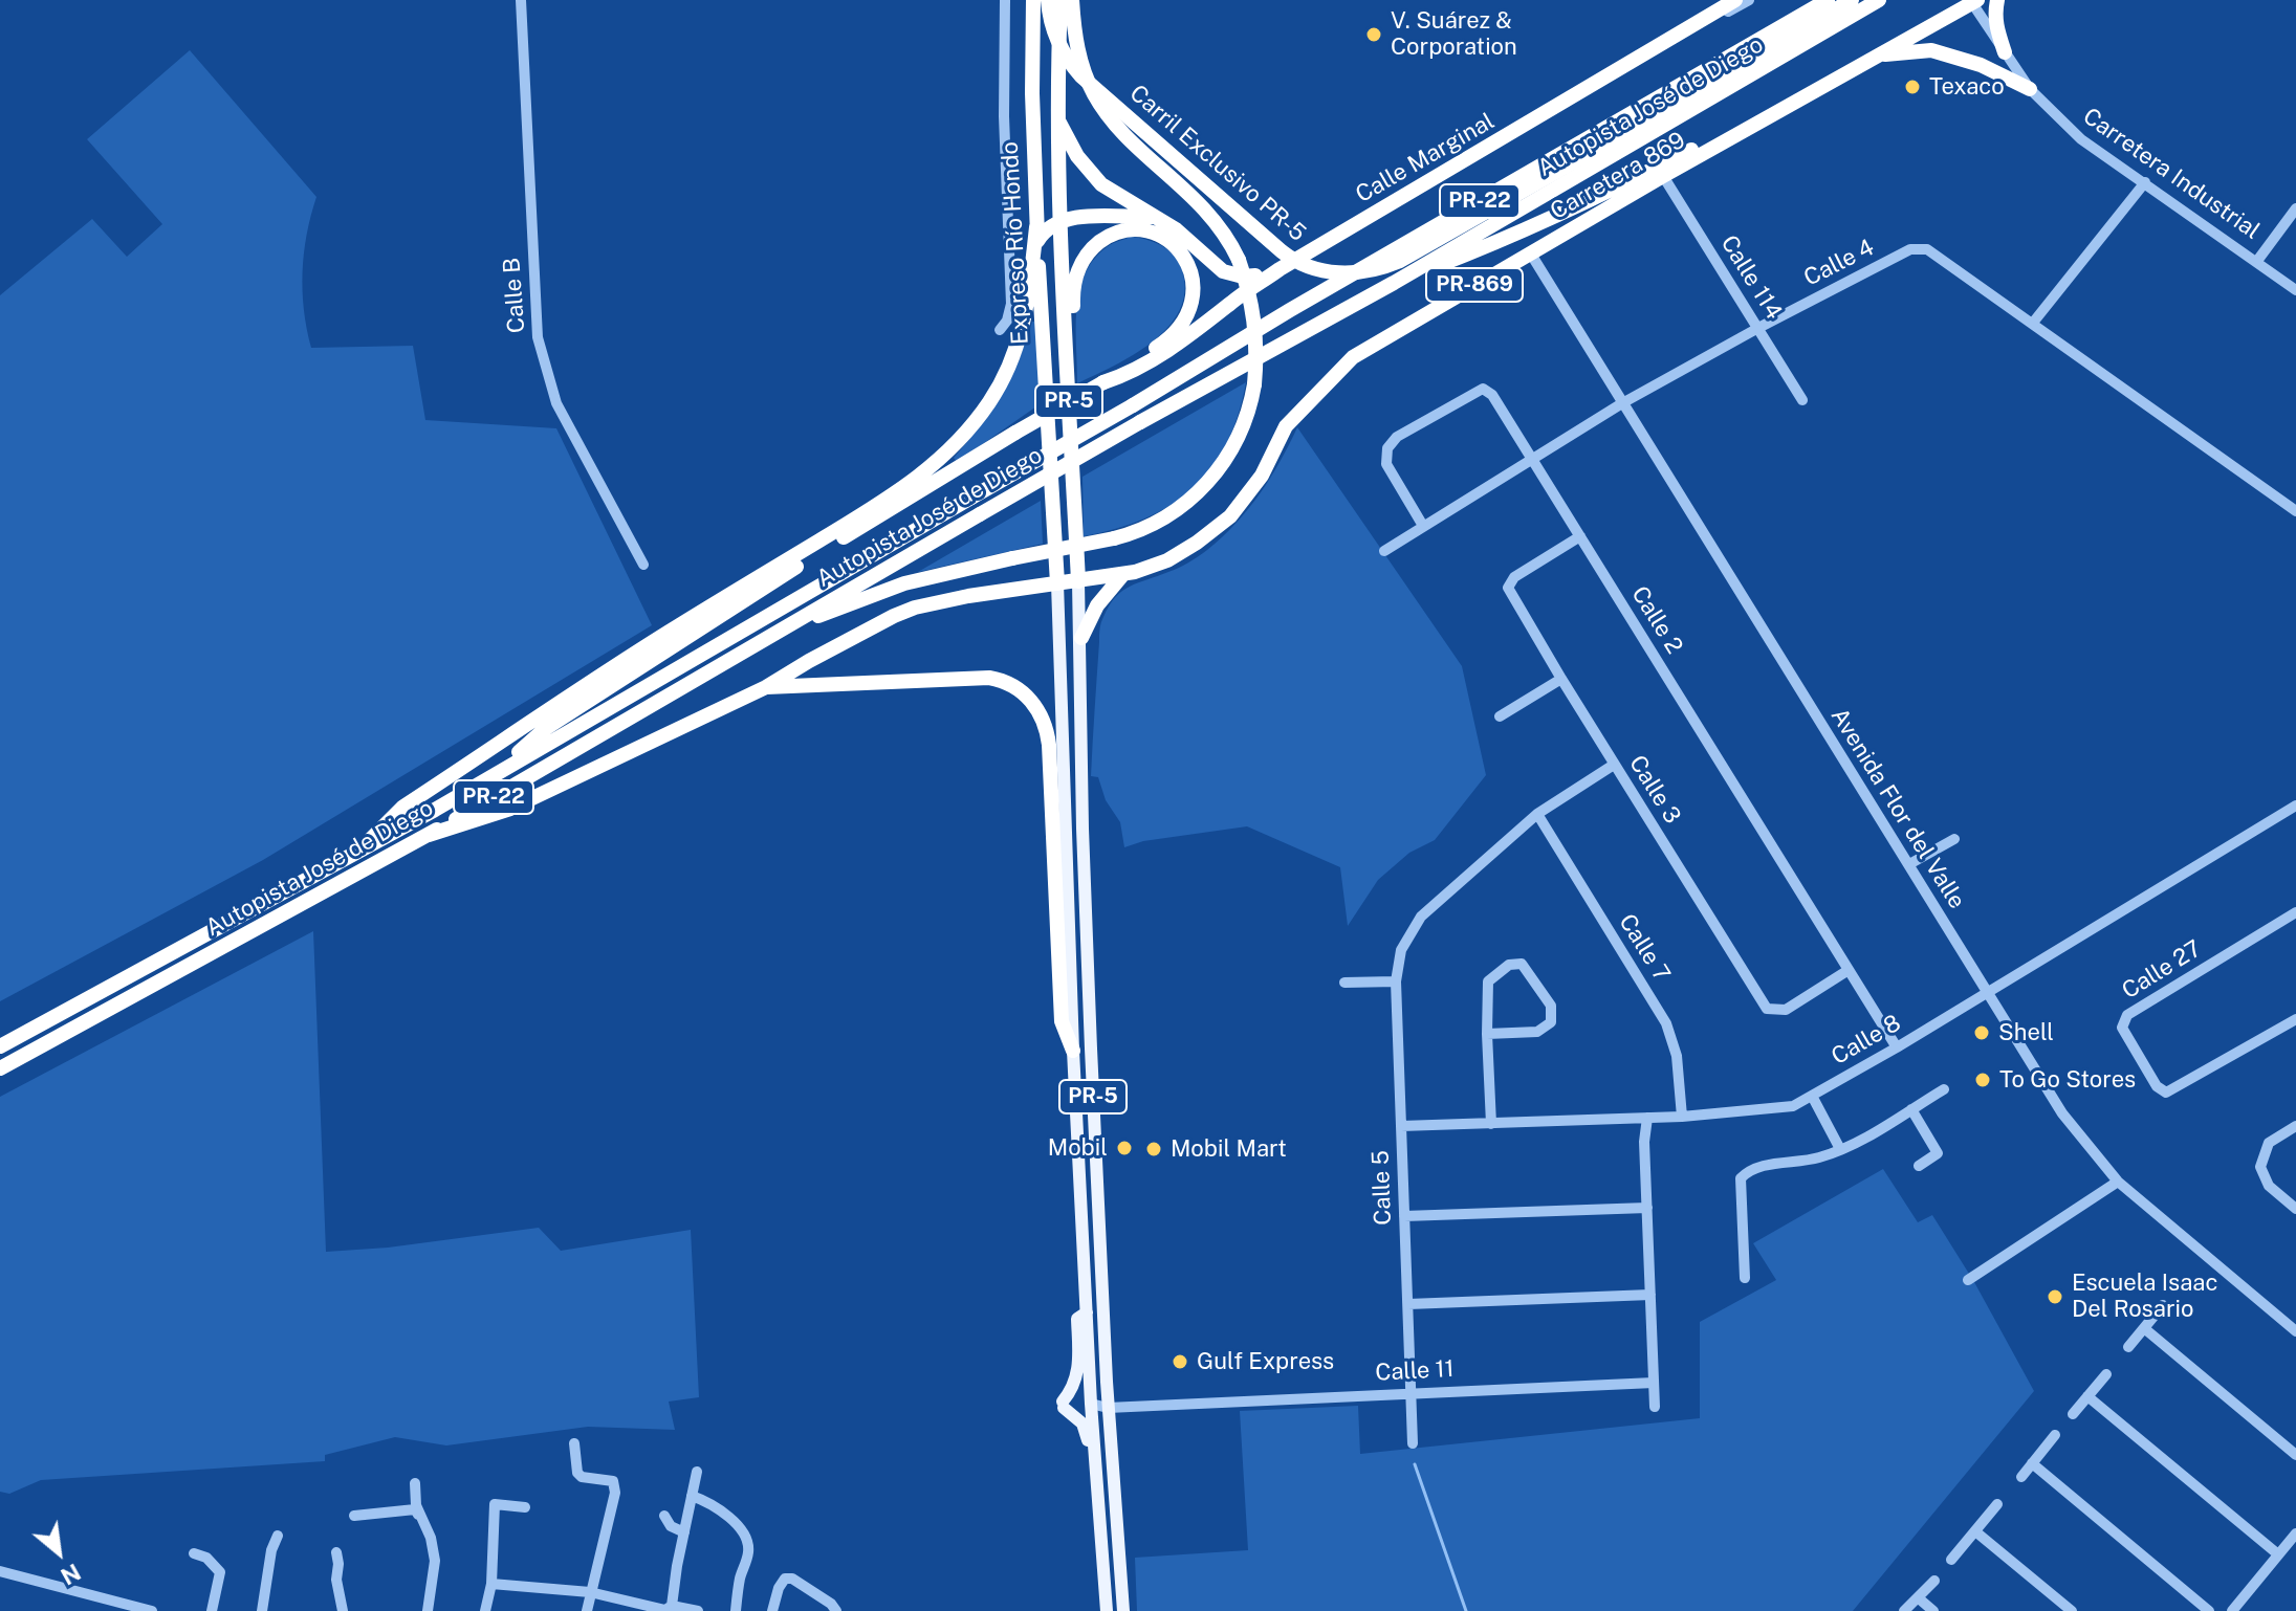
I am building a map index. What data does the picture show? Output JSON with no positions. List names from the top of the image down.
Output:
{
  "streets": {
    "highway": [
      "Autopista José de Diego",
      "Calle Marginal",
      "Carril Exclusivo PR-5",
      "Carretera 869",
      "PR-22",
      "Expreso Río Hondo",
      "PR-869",
      "PR-5"
    ],
    "street": [
      "Carretera Industrial",
      "Calle 4",
      "Calle 114",
      "Calle B",
      "Calle 2",
      "Calle 3",
      "Avenida Flor del Valle",
      "Calle 7",
      "Calle 27",
      "Calle 8",
      "Calle 5",
      "Calle 11"
    ]
  },
  "crossings": [
    ["Autopista José de Diego", "Carretera 869"],
    ["Carretera Industrial", "Carretera 869"],
    ["Carretera Industrial", "PR-869"],
    ["Carretera 869", "Expreso Río Hondo"],
    ["Carretera 869", "Calle 114"],
    ["Carretera 869", "PR-869"],
    ["Carretera 869", "PR-5"],
    ["Carretera 869", "Avenida Flor del Valle"],
    ["Expreso Río Hondo", "PR-5"],
    ["Calle 4", "Calle 114"],
    ["Calle 4", "Calle 2"],
    ["Calle 4", "Avenida Flor del Valle"],
    ["PR-5", "Calle 11"],
    ["Calle 2", "Calle 3"],
    ["Calle 2", "Calle 8"],
    ["Calle 3", "Calle 5"],
    ["Avenida Flor del Valle", "Calle 8"],
    ["Calle 7", "Calle 8"],
    ["Calle 7", "Calle 5"],
    ["Calle 8", "Calle 5"],
    ["Calle 5", "Calle 11"]
  ],
  "places": [
    "V. Suárez & Corporation",
    "Texaco",
    "Shell",
    "To Go Stores",
    "Mobil",
    "Mobil Mart",
    "Escuela Isaac Del Rosario",
    "Gulf Express"
  ],
  "north": "bottom right"
}
